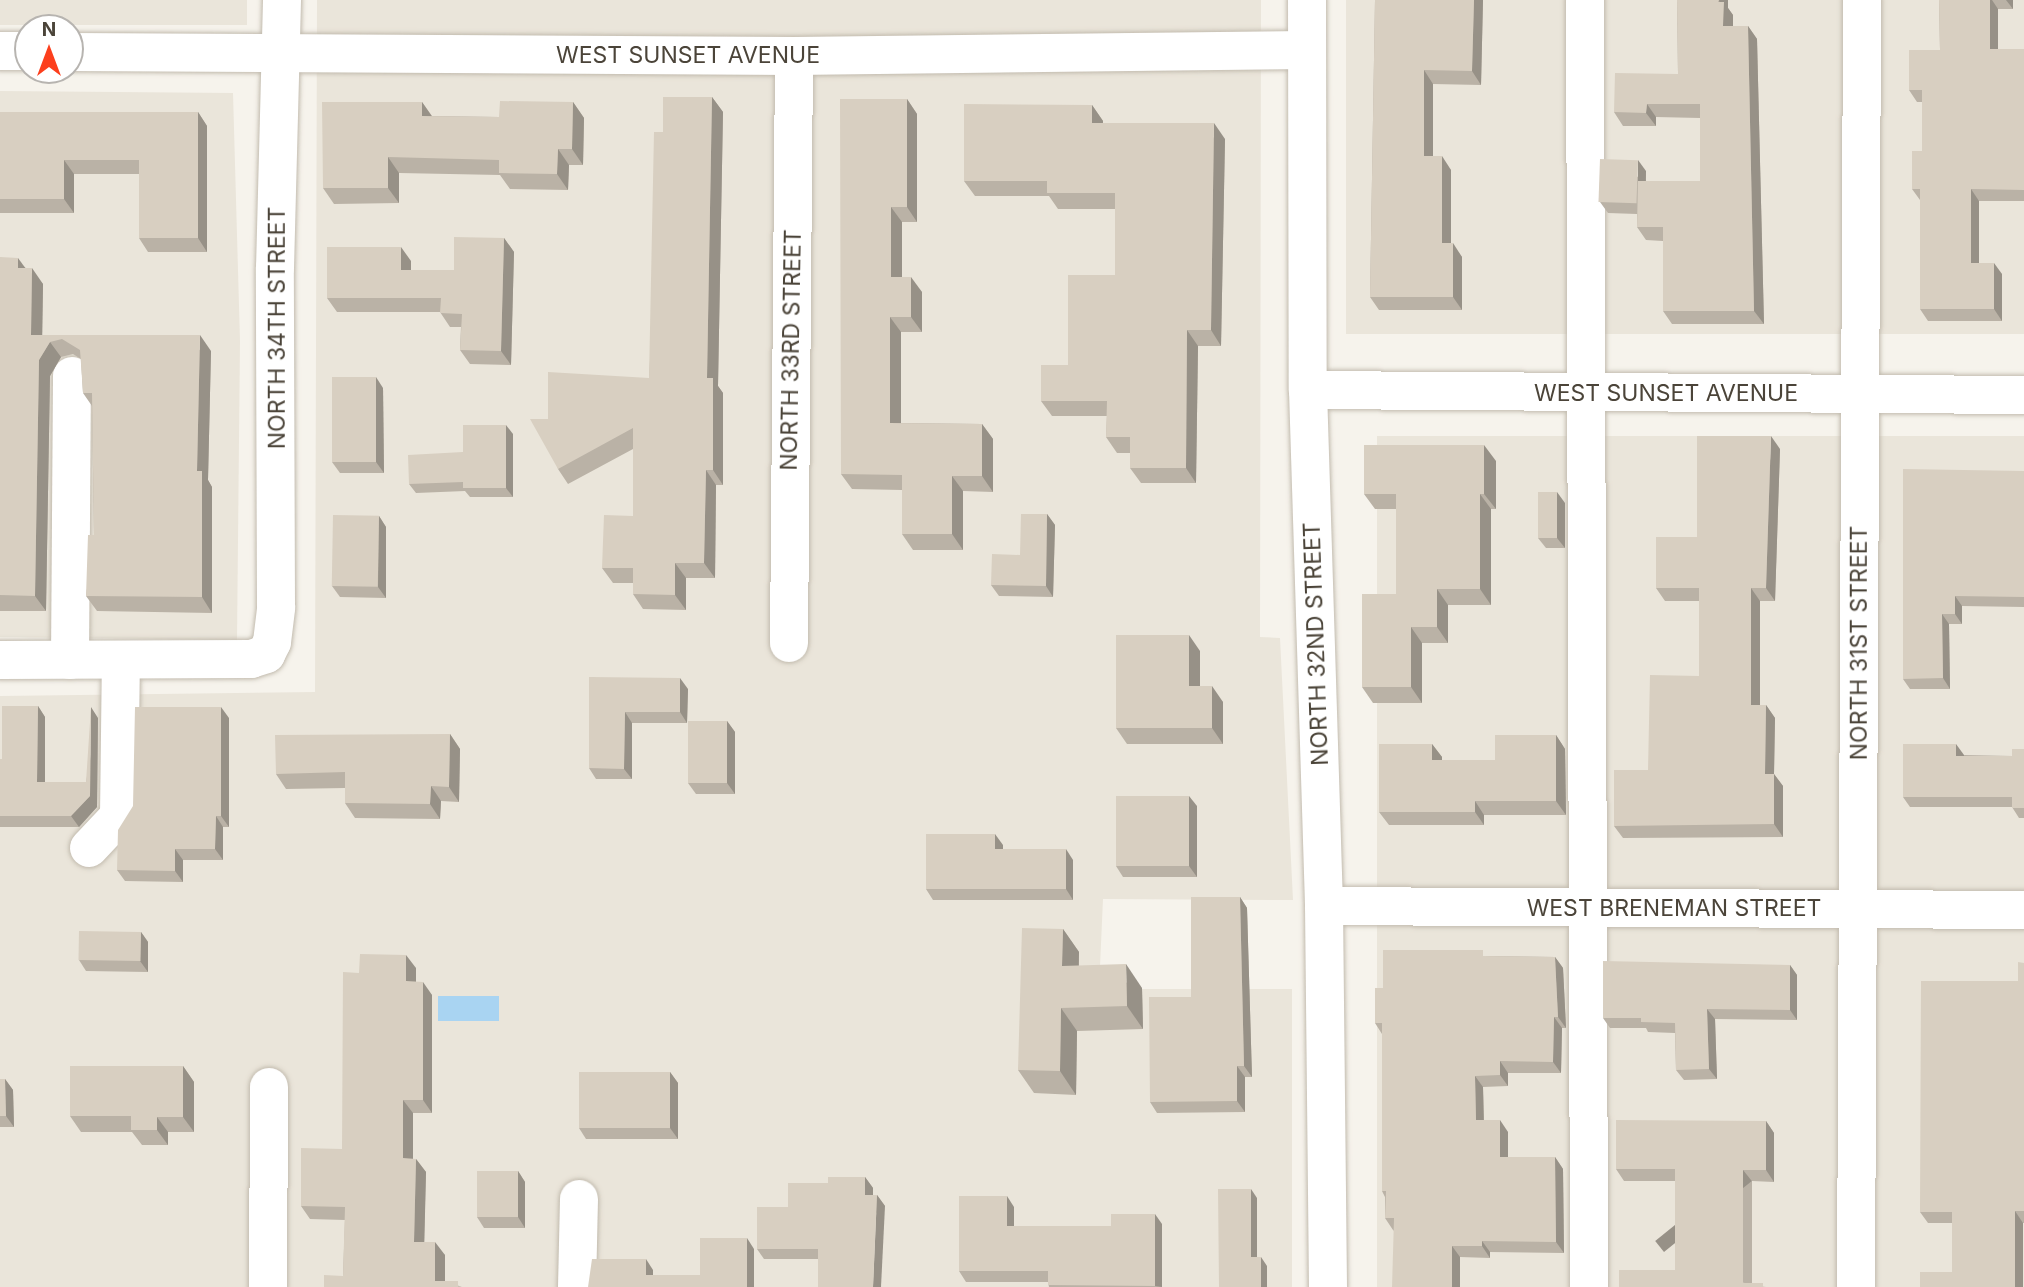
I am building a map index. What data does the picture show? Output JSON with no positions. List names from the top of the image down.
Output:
{
  "streets": {
    "street": [
      "WEST SUNSET AVENUE",
      "NORTH 34TH STREET",
      "NORTH 33RD STREET",
      "NORTH 31ST STREET",
      "NORTH 32ND STREET",
      "WEST BRENEMAN STREET"
    ]
  },
  "crossings": [
    ["WEST SUNSET AVENUE", "NORTH 34TH STREET"],
    ["WEST SUNSET AVENUE", "NORTH 33RD STREET"],
    ["WEST SUNSET AVENUE", "NORTH 31ST STREET"],
    ["WEST SUNSET AVENUE", "NORTH 32ND STREET"],
    ["NORTH 31ST STREET", "WEST BRENEMAN STREET"],
    ["NORTH 32ND STREET", "WEST BRENEMAN STREET"]
  ],
  "north": "top"
}
